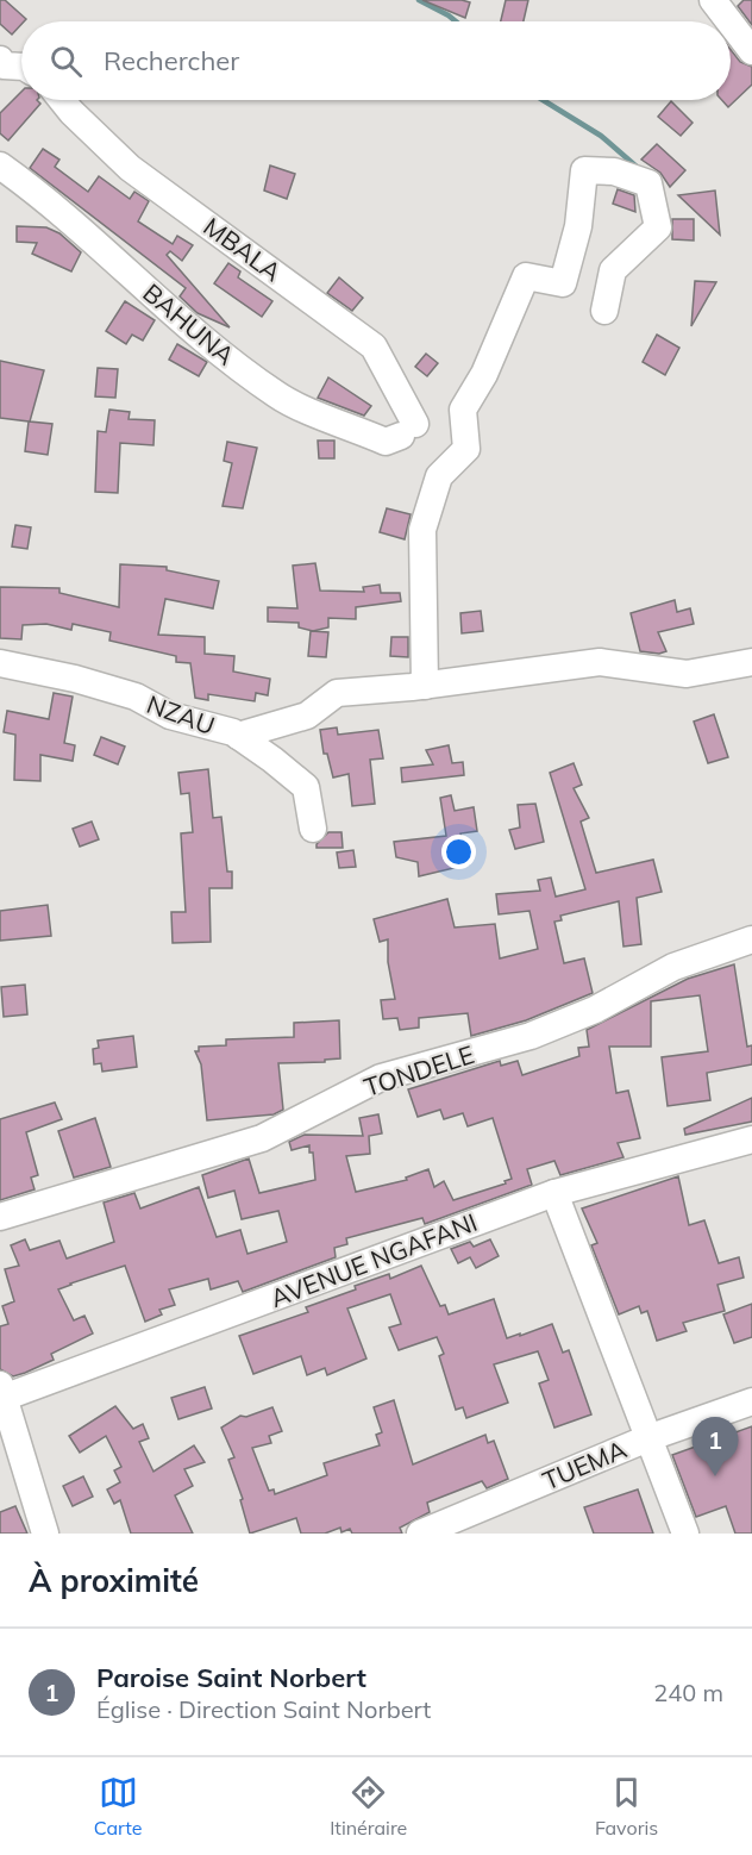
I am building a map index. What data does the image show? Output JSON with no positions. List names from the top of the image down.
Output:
{
  "streets": {
    "street": [
      "MBALA",
      "BAHUNA",
      "NZAU",
      "TONDELE",
      "AVENUE NGAFANI",
      "TUEMA"
    ]
  },
  "crossings": [
    ["MBALA", "BAHUNA"]
  ],
  "page": {
    "search": "Rechercher",
    "pins": "1",
    "heading": "À proximité",
    "list": [
      {
        "mark": "1",
        "name": "Paroise Saint Norbert",
        "note": "Église · Direction Saint Norbert",
        "value": "240 m"
      }
    ],
    "nav": ["Carte", "Itinéraire", "Favoris"]
  }
}
